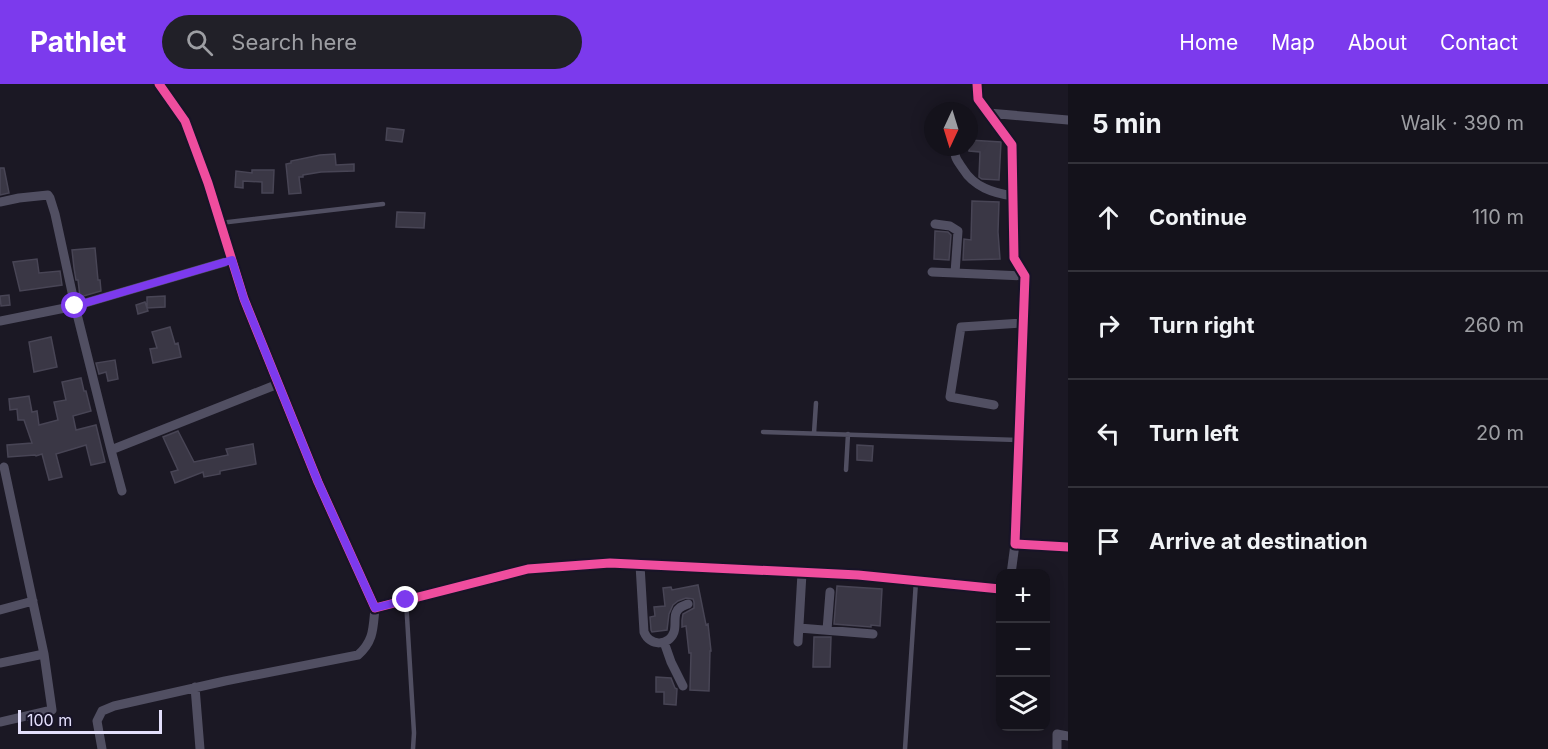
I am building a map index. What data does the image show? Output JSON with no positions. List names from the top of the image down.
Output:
{
  "scale_bar": "100 m",
  "north": "bottom",
  "page": {
    "header": "Pathlet",
    "search": "Search here",
    "nav": [
      "Home",
      "Map",
      "About",
      "Contact"
    ],
    "heading": ["5 min", "Walk · 390 m"],
    "list": [
      ["Continue", "110 m"],
      ["Turn right", "260 m"],
      ["Turn left", "20 m"],
      "Arrive at destination"
    ],
    "map_buttons": ["+", "−"],
    "scale": "100 m"
  }
}
